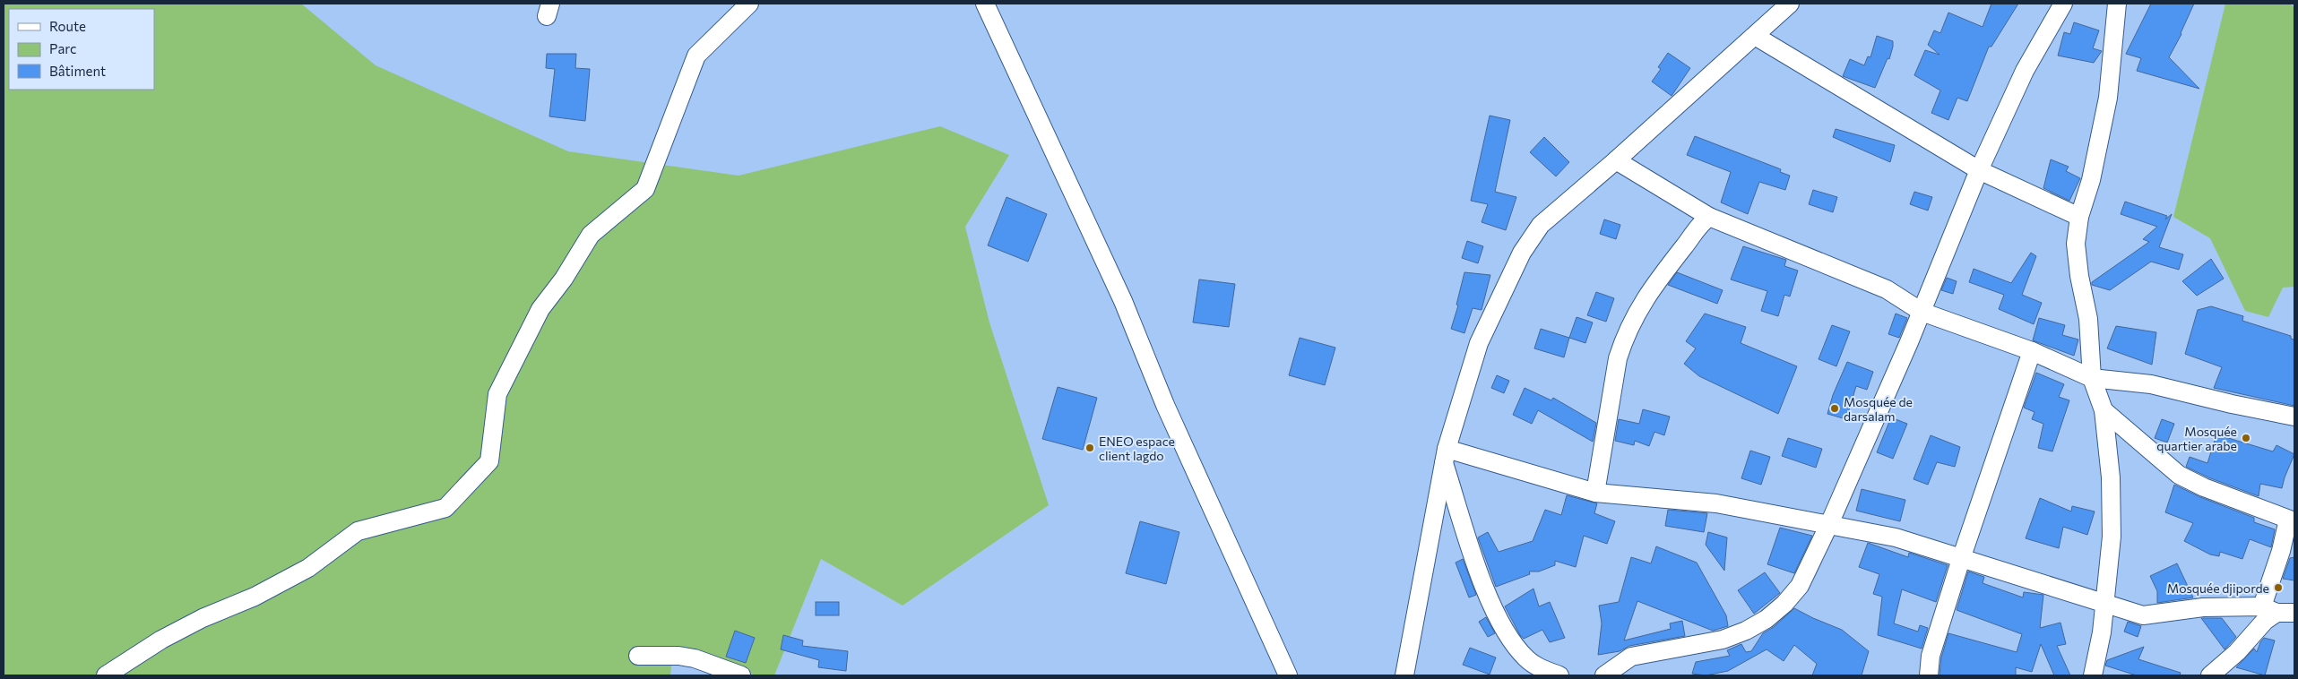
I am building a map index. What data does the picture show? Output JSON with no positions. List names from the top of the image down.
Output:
{
  "places": [
    "Mosquée de darsalam",
    "Mosquée quartier arabe",
    "ENEO espace client lagdo",
    "Mosquée djiporde"
  ],
  "legend": ["Route", "Parc", "Bâtiment"]
}
